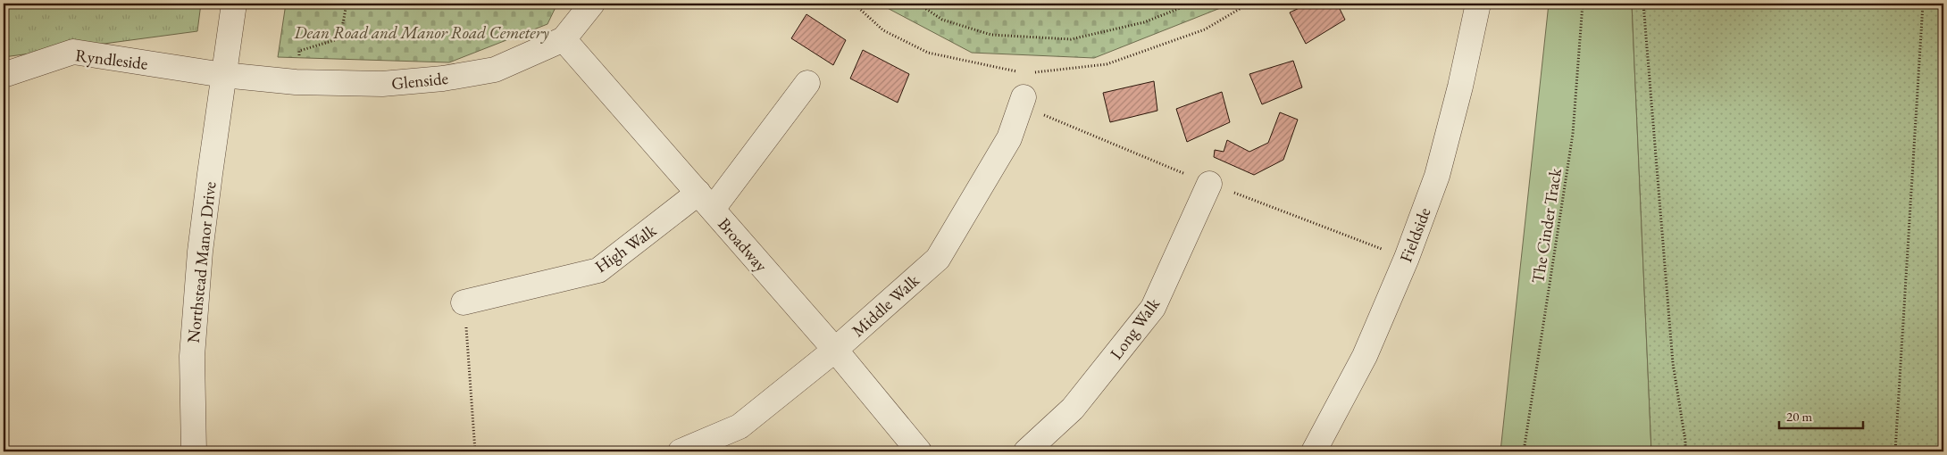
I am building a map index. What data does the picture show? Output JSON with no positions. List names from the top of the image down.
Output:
{
  "streets": {
    "street": [
      "Ryndleside",
      "Glenside",
      "Fieldside",
      "Broadway",
      "High Walk",
      "Northstead Manor Drive",
      "Middle Walk",
      "Long Walk"
    ],
    "path": ["The Cinder Track"]
  },
  "crossings": [
    ["Ryndleside", "Glenside"],
    ["Ryndleside", "Northstead Manor Drive"],
    ["Glenside", "Broadway"],
    ["Glenside", "Northstead Manor Drive"],
    ["Broadway", "High Walk"],
    ["Broadway", "Middle Walk"]
  ],
  "parks": ["Dean Road and Manor Road Cemetery"],
  "scale_bar": "20 m"
}
